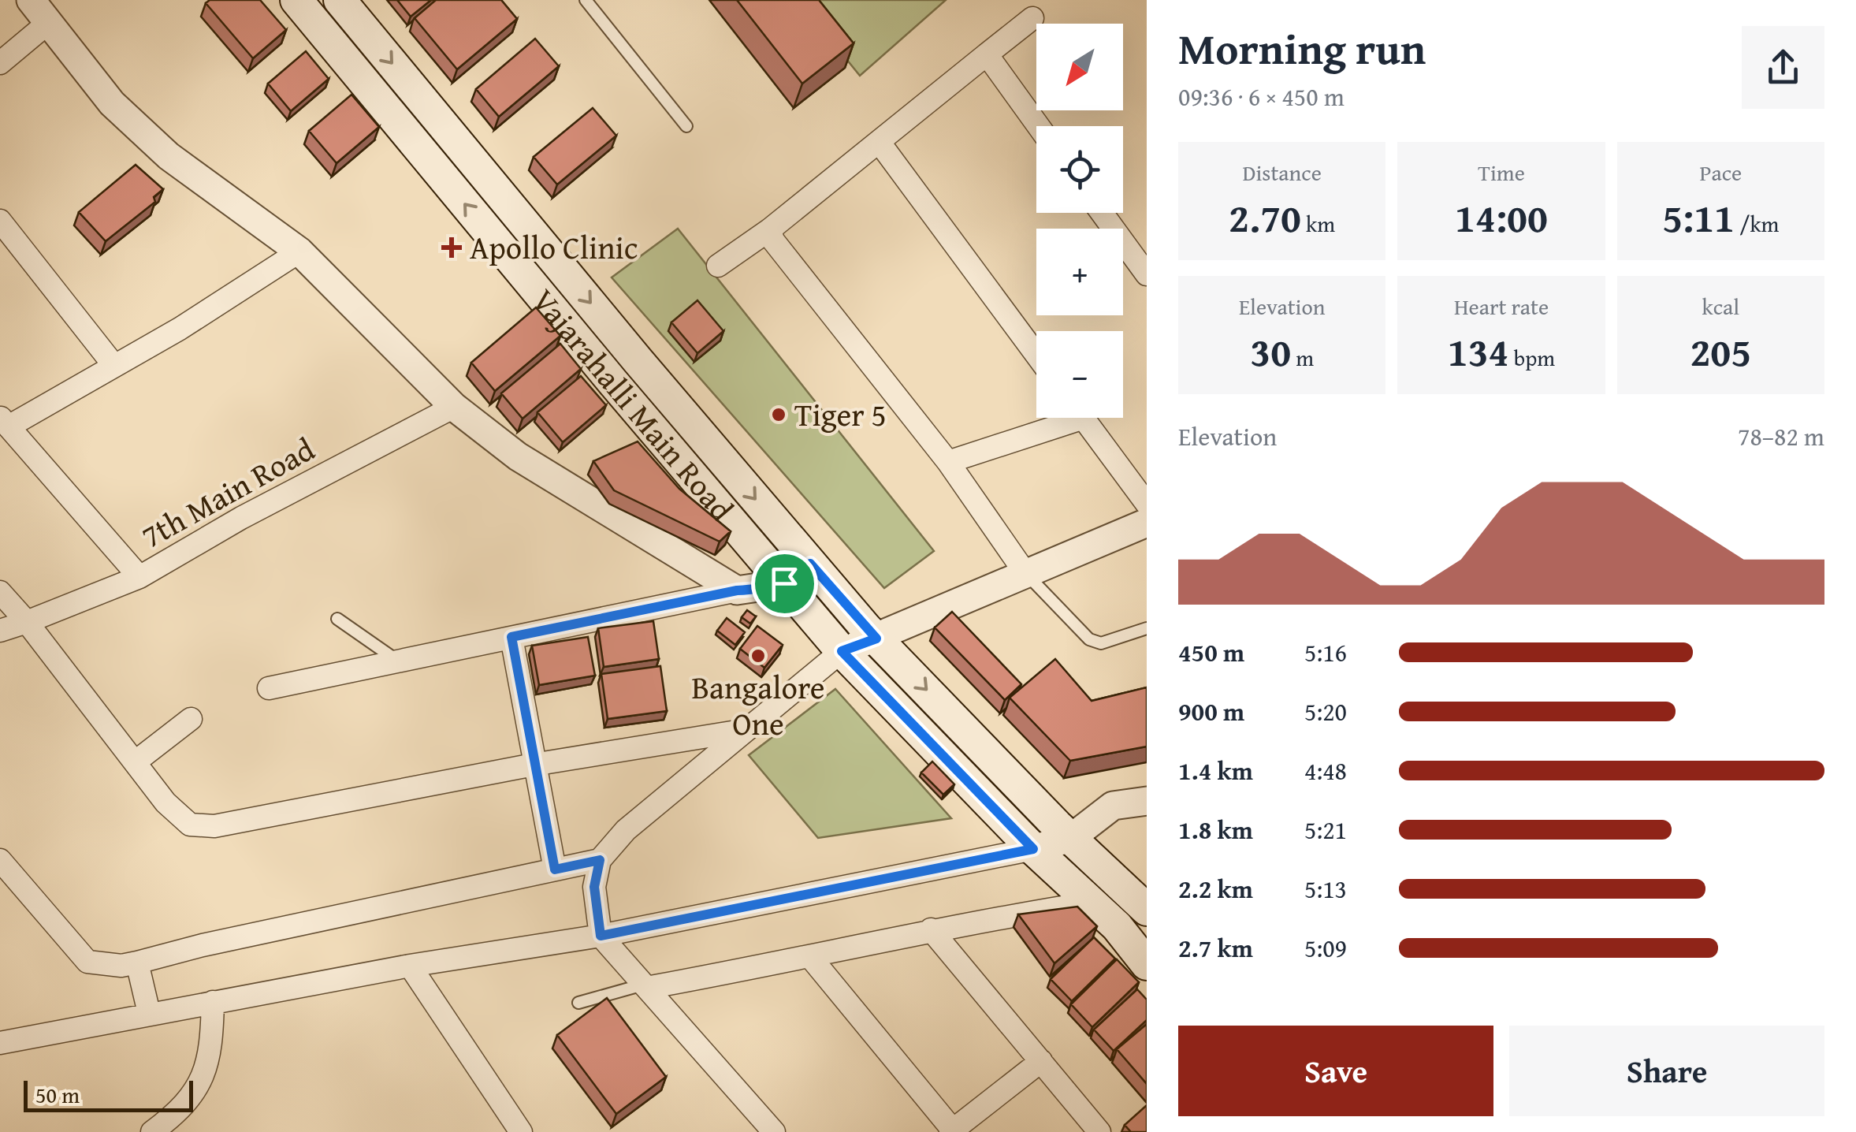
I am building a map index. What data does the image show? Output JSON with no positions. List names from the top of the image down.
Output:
{
  "streets": {
    "main road": ["Vajarahalli Main Road"],
    "street": ["7th Main Road"]
  },
  "places": {
    "health": ["Apollo Clinic"],
    "other": ["Tiger 5", "Bangalore One"]
  },
  "scale_bar": "50 m",
  "north": "bottom left",
  "page": {
    "heading": ["Morning run", "09:36 · 6 × 450 m"],
    "map_buttons": ["+", "−"],
    "stats": [
      ["Distance", "2.70 km"],
      ["Time", "14:00"],
      ["Pace", "5:11 /km"],
      ["Elevation", "30 m"],
      ["Heart rate", "134 bpm"],
      ["kcal", "205"]
    ],
    "chart": ["Elevation", "78–82 m"],
    "list": [
      {
        "name": "450 m",
        "note": "5:16"
      },
      {
        "name": "900 m",
        "note": "5:20"
      },
      {
        "name": "1.4 km",
        "note": "4:48"
      },
      {
        "name": "1.8 km",
        "note": "5:21"
      },
      {
        "name": "2.2 km",
        "note": "5:13"
      },
      {
        "name": "2.7 km",
        "note": "5:09"
      }
    ],
    "buttons": ["Save", "Share"],
    "scale": "50 m"
  }
}
